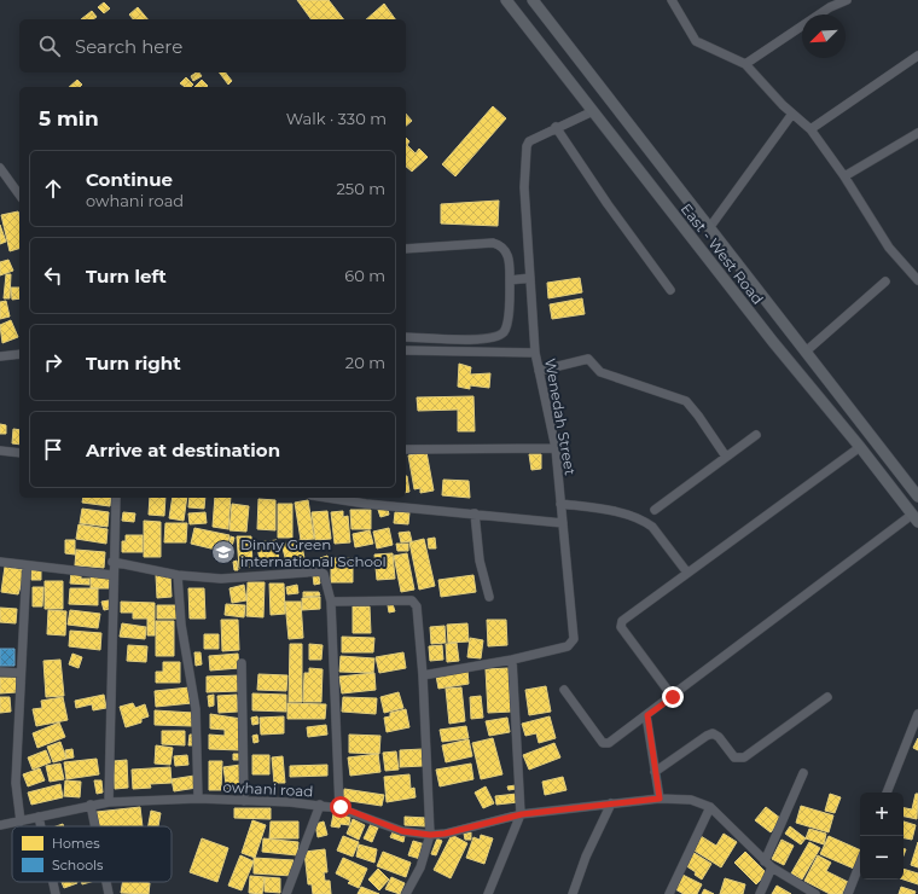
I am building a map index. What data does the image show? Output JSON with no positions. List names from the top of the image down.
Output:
{
  "streets": {
    "main road": ["East - West Road"],
    "street": ["Wenedah Street", "owhani road"]
  },
  "crossings": [
    ["East - West Road", "Wenedah Street"]
  ],
  "places": {
    "school or university": ["Dinny Green international School"]
  },
  "legend": ["Homes", "Schools"],
  "north": "bottom left",
  "page": {
    "search": "Search here",
    "heading": ["5 min", "Walk · 330 m"],
    "list": [
      ["Continue", "owhani road", "250 m"],
      ["Turn left", "60 m"],
      ["Turn right", "20 m"],
      "Arrive at destination"
    ],
    "map_buttons": ["+", "−"]
  }
}
